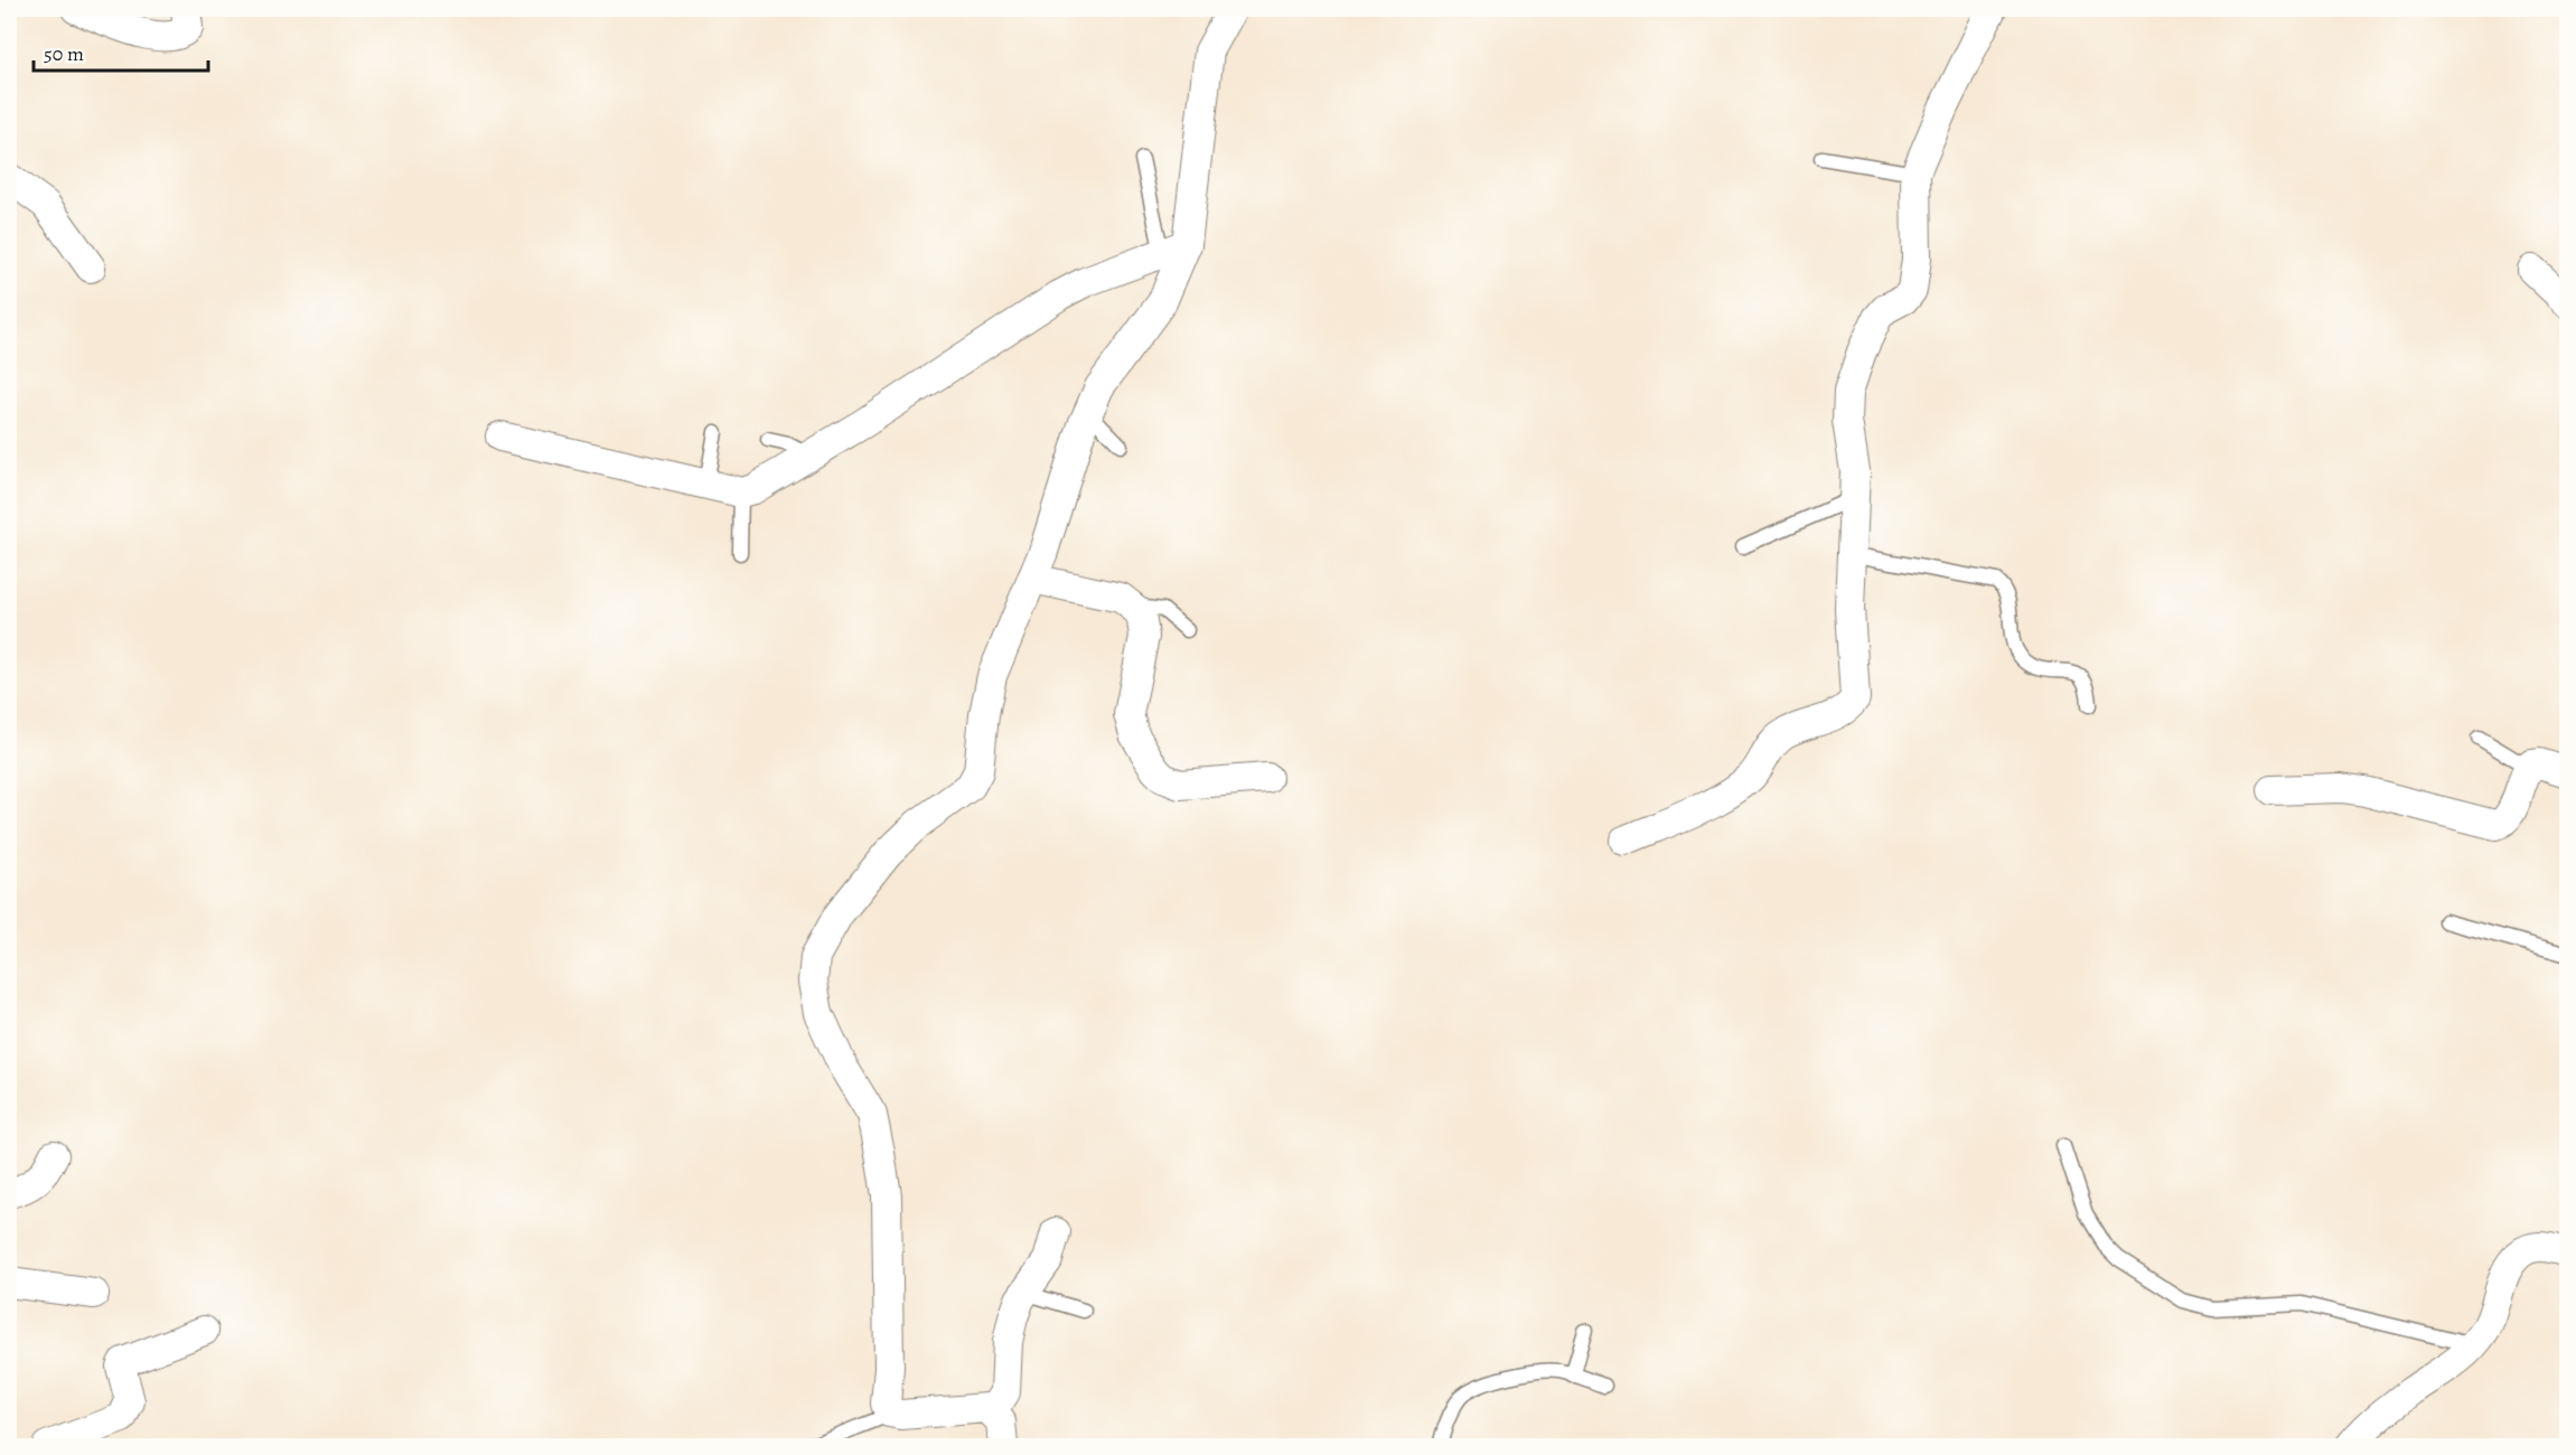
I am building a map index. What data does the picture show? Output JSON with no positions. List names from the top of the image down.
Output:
{
  "scale_bar": "50 m"
}
